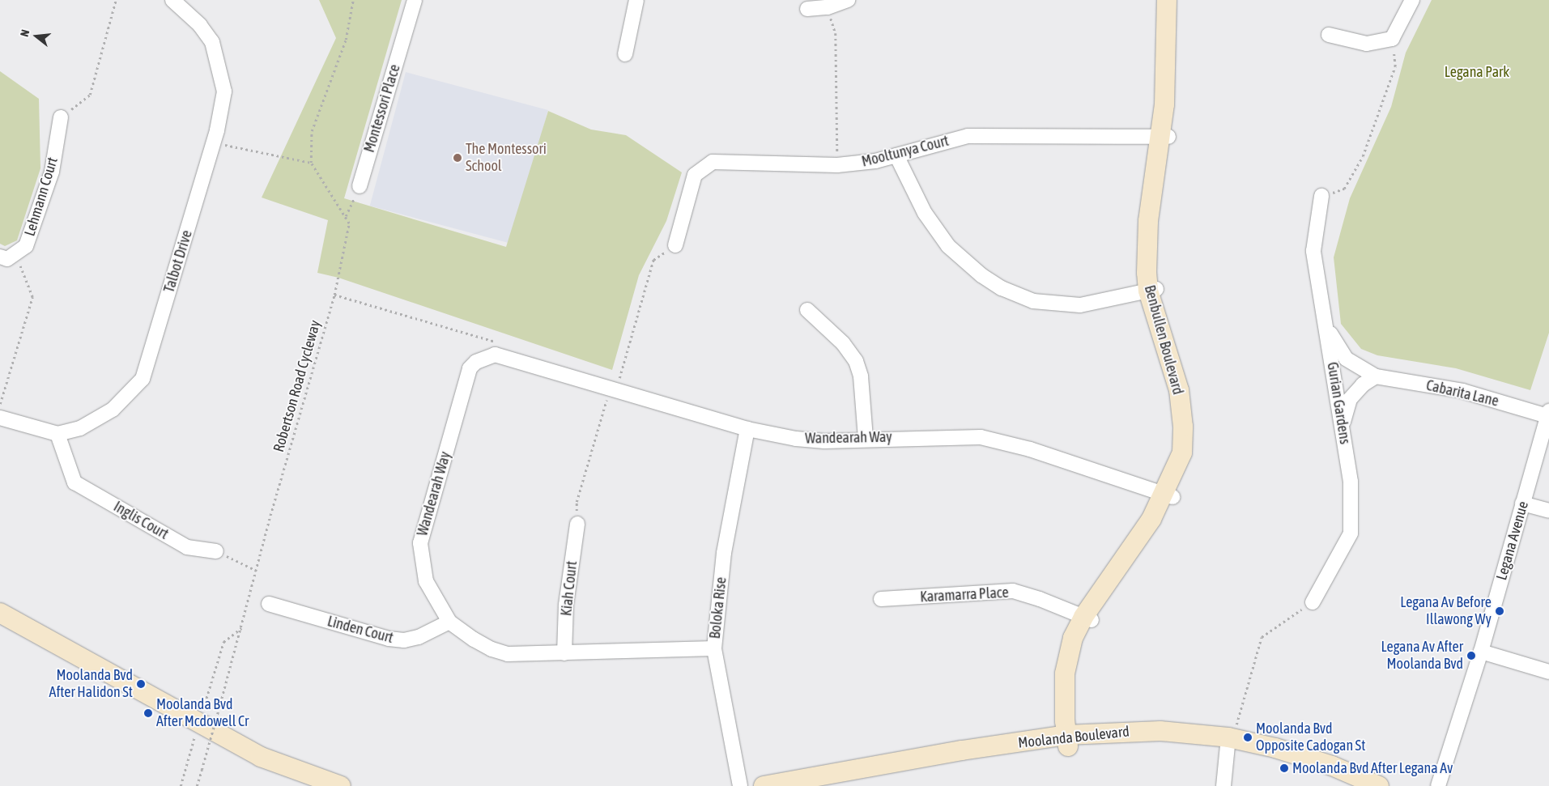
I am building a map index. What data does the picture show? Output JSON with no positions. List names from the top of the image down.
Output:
{
  "streets": {
    "street": [
      "Montessori Place",
      "Mooltunya Court",
      "Lehmann Court",
      "Talbot Drive",
      "Benbullen Boulevard",
      "Cabarita Lane",
      "Gurian Gardens",
      "Wandearah Way",
      "Inglis Court",
      "Legana Avenue",
      "Kiah Court",
      "Karamarra Place",
      "Boloka Rise",
      "Linden Court",
      "Moolanda Boulevard"
    ],
    "path": ["Robertson Road Cycleway"]
  },
  "crossings": [
    ["Mooltunya Court", "Benbullen Boulevard"],
    ["Talbot Drive", "Inglis Court"],
    ["Benbullen Boulevard", "Wandearah Way"],
    ["Benbullen Boulevard", "Karamarra Place"],
    ["Benbullen Boulevard", "Moolanda Boulevard"],
    ["Cabarita Lane", "Gurian Gardens"],
    ["Cabarita Lane", "Legana Avenue"],
    ["Wandearah Way", "Kiah Court"],
    ["Wandearah Way", "Boloka Rise"],
    ["Wandearah Way", "Linden Court"]
  ],
  "parks": ["Legana Park"],
  "places": [
    "The Montessori School",
    "Legana Av Before Illawong Wy",
    "Legana Av After Moolanda Bvd",
    "Moolanda Bvd After Halidon St",
    "Moolanda Bvd After Mcdowell Cr",
    "Moolanda Bvd Opposite Cadogan St",
    "Moolanda Bvd After Legana Av"
  ],
  "north": "left"
}
